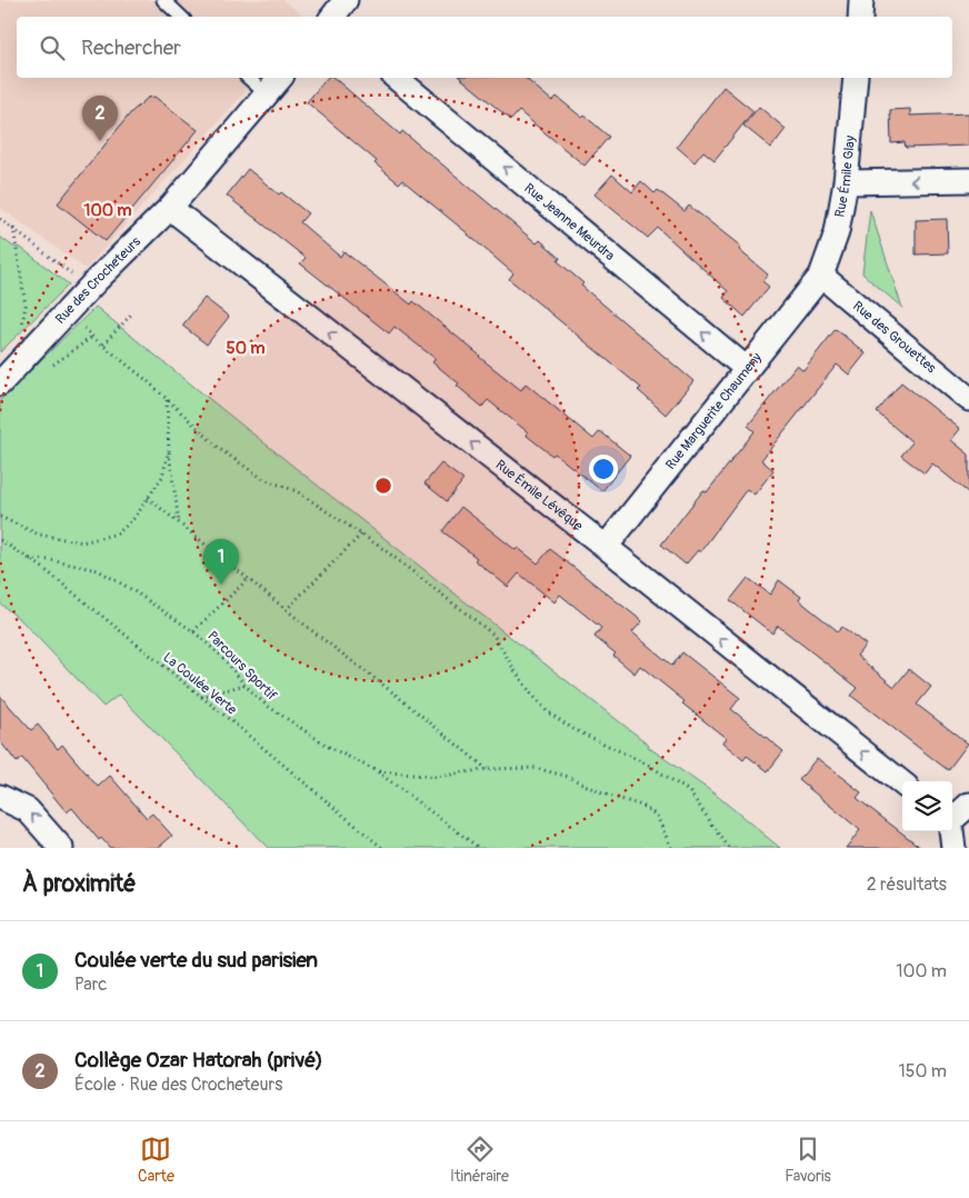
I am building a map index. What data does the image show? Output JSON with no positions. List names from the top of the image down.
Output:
{
  "streets": {
    "street": [
      "Rue Émile Glay",
      "Rue Jeanne Meurdra",
      "Rue des Crocheteurs",
      "Rue des Grouettes",
      "Rue Marguerite Chaumeny",
      "Rue Émile Lévêque"
    ],
    "path": ["Parcours Sportif", "La Coulée Verte"]
  },
  "crossings": [
    ["Rue Émile Glay", "Rue des Grouettes"],
    ["Rue Émile Glay", "Rue Marguerite Chaumeny"],
    ["Rue Jeanne Meurdra", "Rue Marguerite Chaumeny"],
    ["Rue des Crocheteurs", "Rue Émile Lévêque"],
    ["Rue des Grouettes", "Rue Marguerite Chaumeny"],
    ["Rue Marguerite Chaumeny", "Rue Émile Lévêque"],
    ["Parcours Sportif", "La Coulée Verte"]
  ],
  "one_way": ["Rue Jeanne Meurdra", "Rue Émile Lévêque"],
  "page": {
    "search": "Rechercher",
    "pins": ["2", "1"],
    "heading": ["À proximité", "2 résultats"],
    "list": [
      {
        "mark": "1",
        "name": "Coulée verte du sud parisien",
        "note": "Parc",
        "value": "100 m"
      },
      {
        "mark": "2",
        "name": "Collège Ozar Hatorah (privé)",
        "note": "École · Rue des Crocheteurs",
        "value": "150 m"
      }
    ],
    "nav": ["Carte", "Itinéraire", "Favoris"]
  },
  "rings": ["100 m", "50 m"]
}
